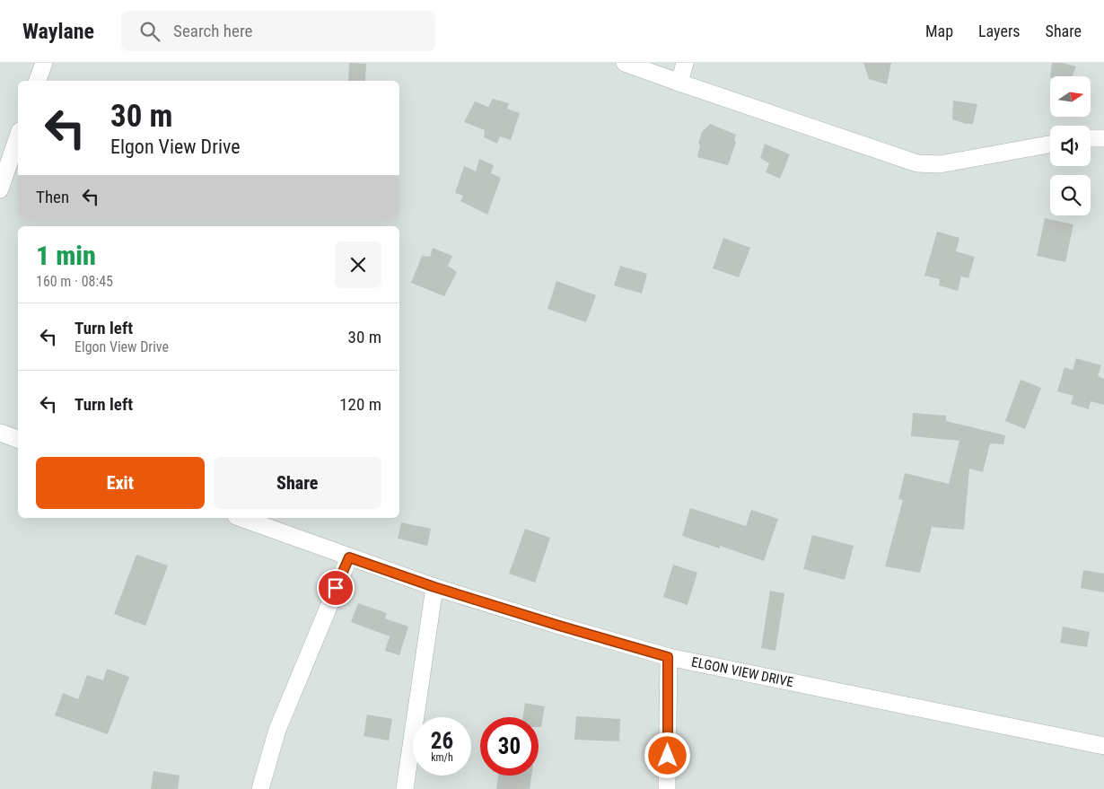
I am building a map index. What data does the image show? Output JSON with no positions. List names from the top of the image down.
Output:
{
  "streets": {
    "street": ["ELGON VIEW DRIVE"]
  },
  "north": "right",
  "page": {
    "header": "Waylane",
    "search": "Search here",
    "nav": ["Map", "Layers", "Share"],
    "turn": ["30 m", "Elgon View Drive"],
    "then": "Then",
    "heading": ["1 min", "160 m · 08:45"],
    "list": [
      {
        "name": "Turn left",
        "note": "Elgon View Drive",
        "value": "30 m"
      },
      {
        "name": "Turn left",
        "value": "120 m"
      }
    ],
    "buttons": ["Exit", "Share"],
    "speed": "26 km/h",
    "limit": "30"
  }
}
